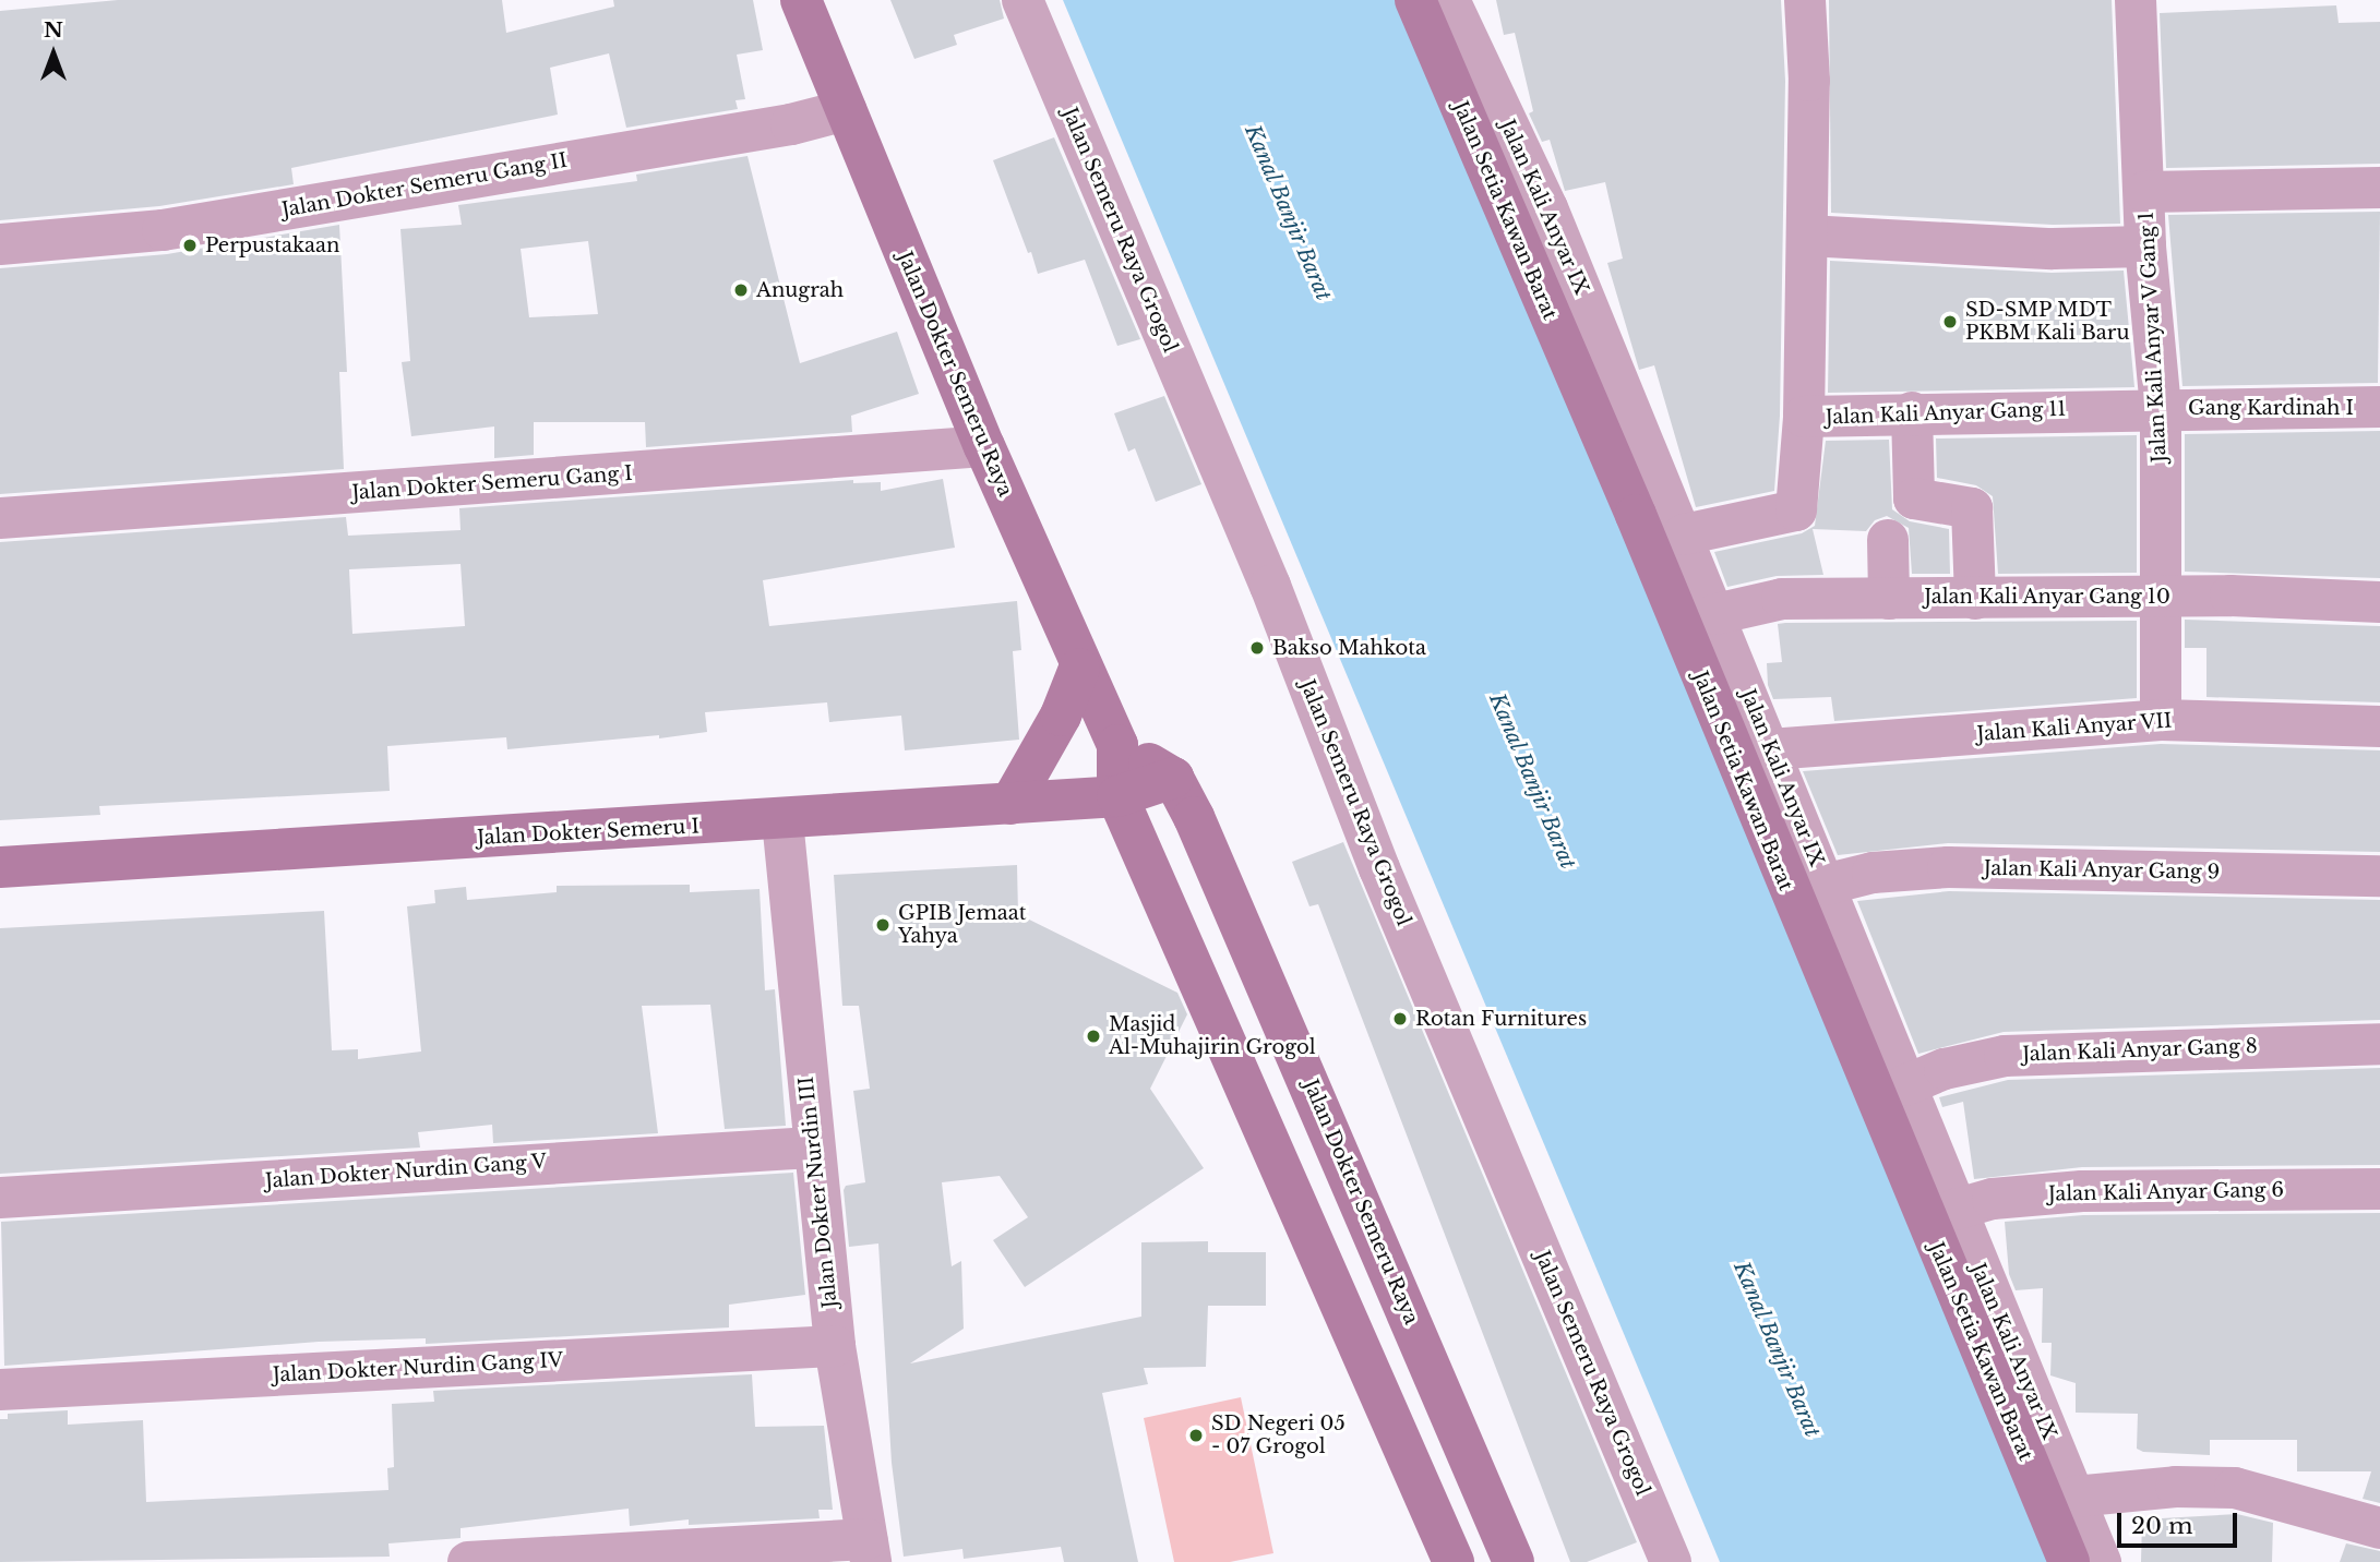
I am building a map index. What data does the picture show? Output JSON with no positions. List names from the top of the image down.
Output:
{
  "streets": {
    "street": [
      "Jalan Dokter Semeru Gang II",
      "Jalan Kali Anyar IX",
      "Jalan Setia Kawan Barat",
      "Jalan Semeru Raya Grogol",
      "Jalan Kali Anyar V Gang 1",
      "Jalan Dokter Semeru Raya",
      "Gang Kardinah I",
      "Jalan Kali Anyar Gang 11",
      "Jalan Dokter Semeru Gang I",
      "Jalan Kali Anyar Gang 10",
      "Jalan Kali Anyar VII",
      "Jalan Dokter Semeru I",
      "Jalan Kali Anyar Gang 9",
      "Jalan Kali Anyar Gang 8",
      "Jalan Dokter Nurdin Gang V",
      "Jalan Dokter Nurdin III",
      "Jalan Kali Anyar Gang 6",
      "Jalan Dokter Nurdin Gang IV"
    ]
  },
  "crossings": [
    ["Jalan Dokter Semeru Gang II", "Jalan Dokter Semeru Raya"],
    ["Jalan Kali Anyar IX", "Jalan Kali Anyar Gang 11"],
    ["Jalan Kali Anyar IX", "Jalan Kali Anyar Gang 10"],
    ["Jalan Kali Anyar IX", "Jalan Kali Anyar VII"],
    ["Jalan Kali Anyar IX", "Jalan Kali Anyar Gang 9"],
    ["Jalan Kali Anyar IX", "Jalan Kali Anyar Gang 8"],
    ["Jalan Kali Anyar IX", "Jalan Kali Anyar Gang 6"],
    ["Jalan Kali Anyar V Gang 1", "Gang Kardinah I"],
    ["Jalan Kali Anyar V Gang 1", "Jalan Kali Anyar Gang 11"],
    ["Jalan Kali Anyar V Gang 1", "Jalan Kali Anyar Gang 10"],
    ["Jalan Kali Anyar V Gang 1", "Jalan Kali Anyar VII"],
    ["Jalan Dokter Semeru Raya", "Jalan Dokter Semeru Gang I"],
    ["Jalan Dokter Semeru Raya", "Jalan Dokter Semeru I"],
    ["Gang Kardinah I", "Jalan Kali Anyar Gang 11"],
    ["Jalan Dokter Semeru I", "Jalan Dokter Nurdin III"],
    ["Jalan Dokter Nurdin Gang V", "Jalan Dokter Nurdin III"],
    ["Jalan Dokter Nurdin III", "Jalan Dokter Nurdin Gang IV"]
  ],
  "water": ["Kanal Banjir Barat"],
  "places": [
    "Perpustakaan",
    "Anugrah",
    "SD-SMP MDT PKBM Kali Baru",
    "Bakso Mahkota",
    "GPIB Jemaat Yahya",
    "Rotan Furnitures",
    "Masjid Al-Muhajirin Grogol",
    "SD Negeri 05 - 07 Grogol"
  ],
  "scale_bar": "20 m",
  "north": "top"
}
